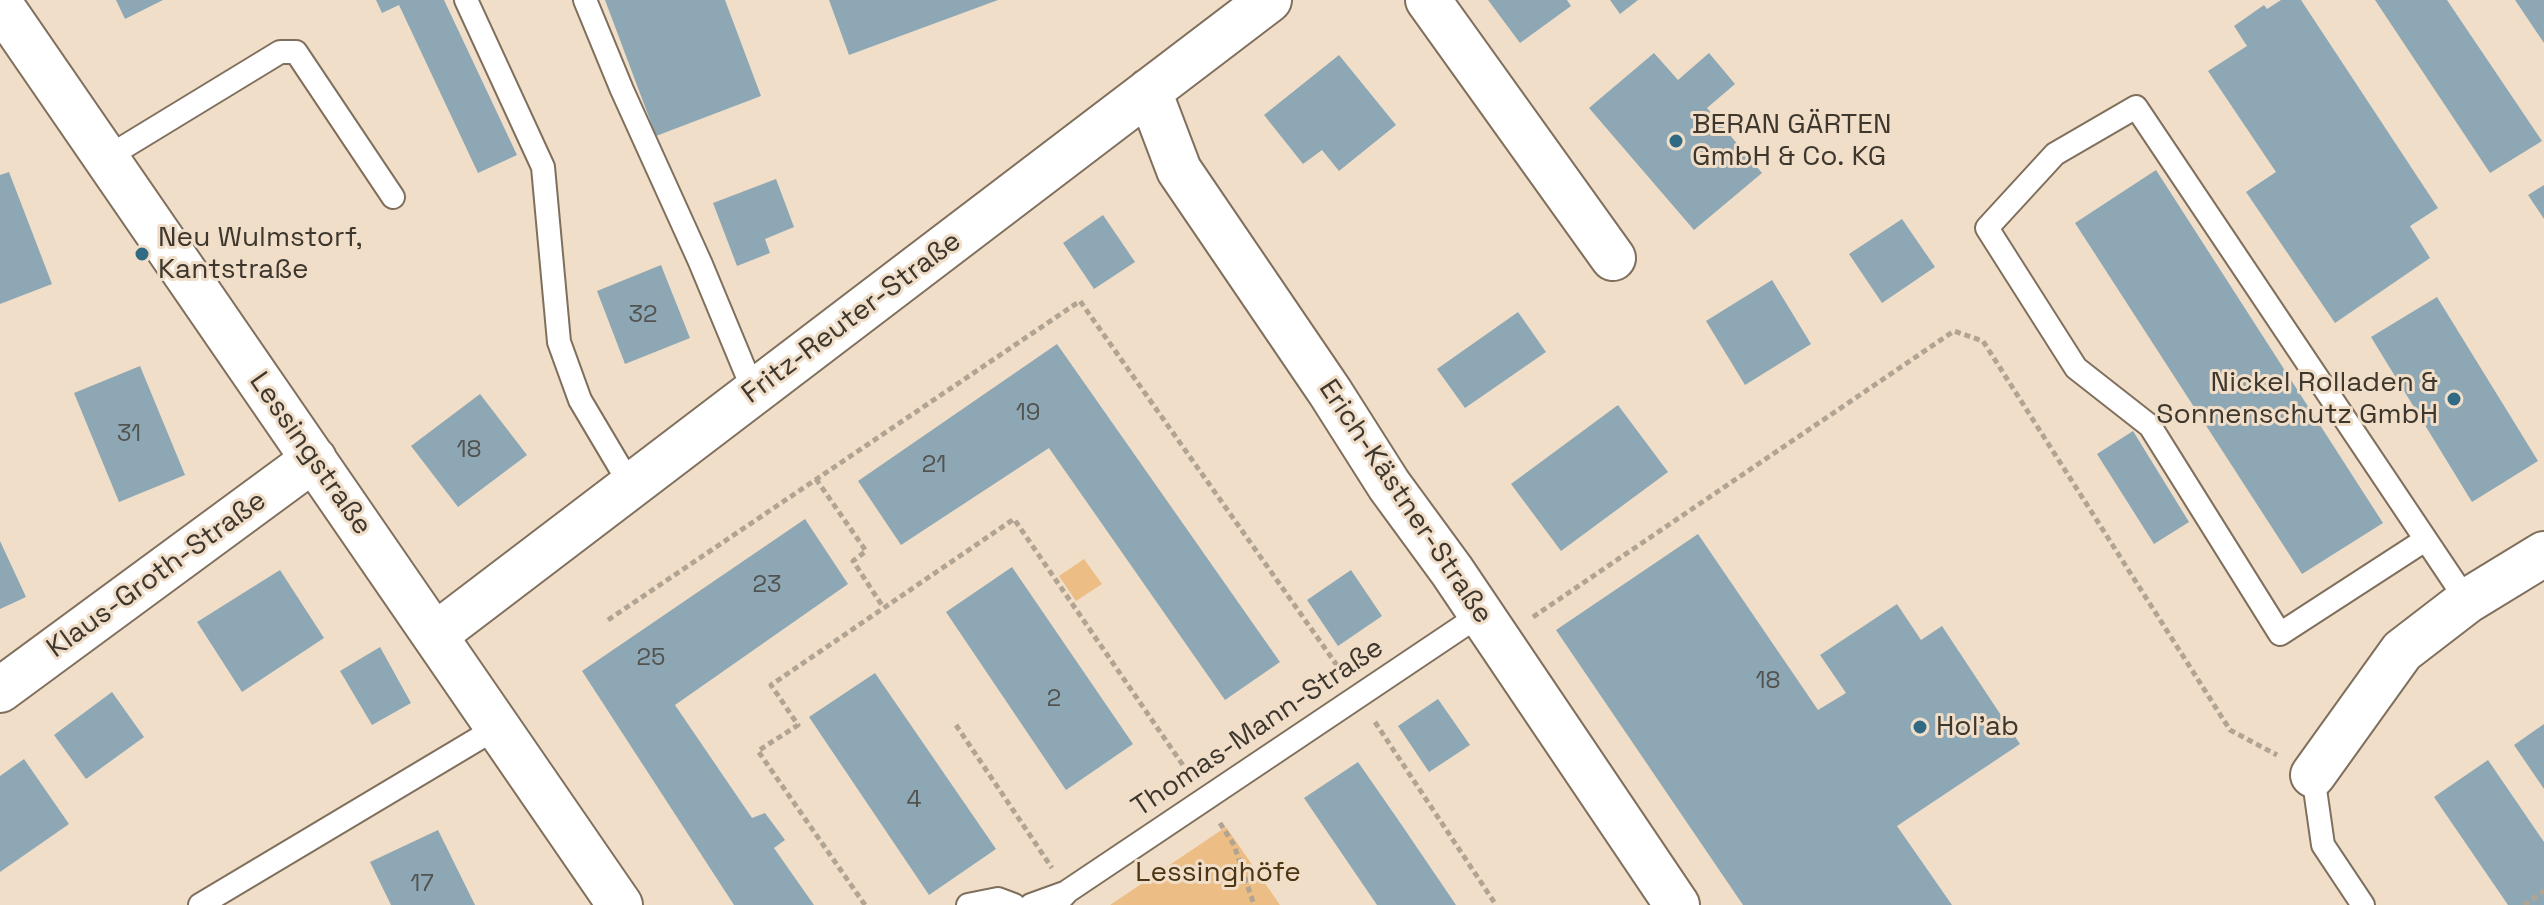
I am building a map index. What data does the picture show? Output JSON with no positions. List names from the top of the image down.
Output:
{
  "streets": {
    "street": [
      "Fritz-Reuter-Straße",
      "Lessingstraße",
      "Erich-Kästner-Straße",
      "Klaus-Groth-Straße"
    ],
    "lane": ["Thomas-Mann-Straße"]
  },
  "crossings": [
    ["Fritz-Reuter-Straße", "Lessingstraße"],
    ["Fritz-Reuter-Straße", "Erich-Kästner-Straße"],
    ["Lessingstraße", "Klaus-Groth-Straße"],
    ["Erich-Kästner-Straße", "Thomas-Mann-Straße"]
  ],
  "parks": ["Lessinghöfe"],
  "places": [
    "BERAN GÄRTEN GmbH & Co. KG",
    "Neu Wulmstorf, Kantstraße",
    "Nickel Rolladen & Sonnenschutz GmbH",
    "Hol'ab"
  ],
  "house_numbers": [
    "32",
    "19",
    "31",
    "18",
    "21",
    "23",
    "25",
    "18",
    "2",
    "4",
    "17"
  ]
}
